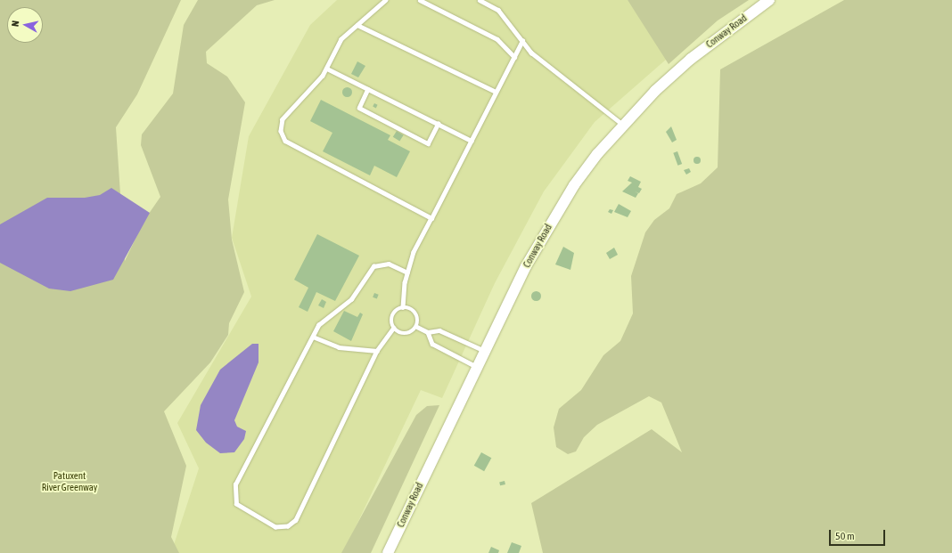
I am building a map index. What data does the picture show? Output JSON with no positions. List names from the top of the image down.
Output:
{
  "streets": {
    "street": ["Conway Road"]
  },
  "parks": ["Patuxent River Greenway"],
  "scale_bar": "50 m",
  "north": "left"
}
